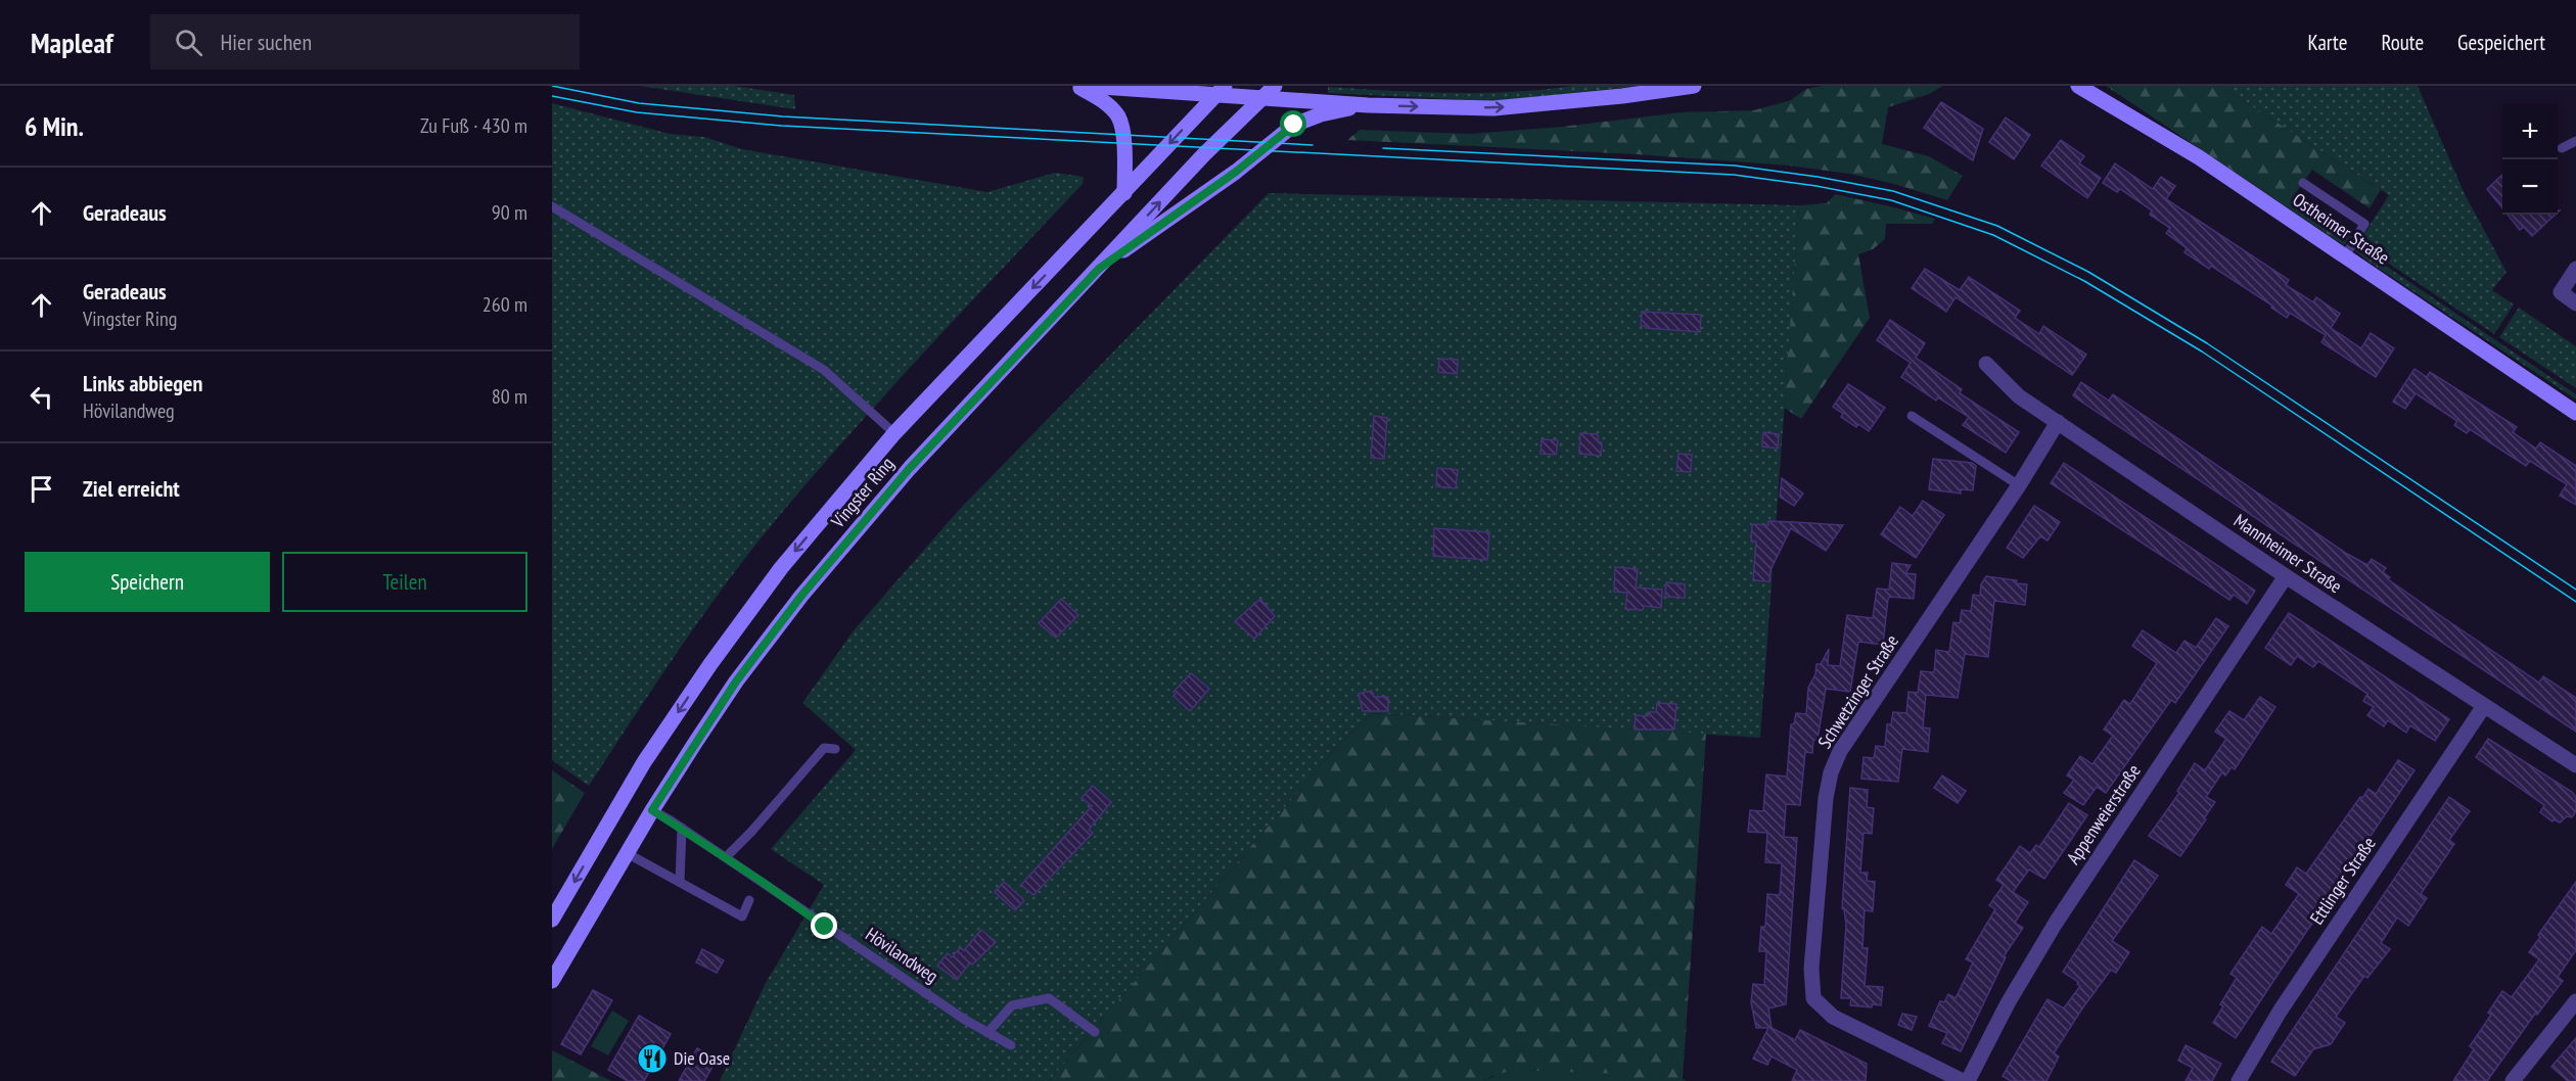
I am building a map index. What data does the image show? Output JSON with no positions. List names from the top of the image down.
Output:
{
  "streets": {
    "main road": ["Ostheimer Straße", "Vingster Ring"],
    "street": [
      "Mannheimer Straße",
      "Schwetzinger Straße",
      "Appenweierstraße",
      "Ettlinger Straße"
    ],
    "lane": ["Hövilandweg"]
  },
  "crossings": [
    ["Vingster Ring", "Hövilandweg"],
    ["Mannheimer Straße", "Schwetzinger Straße"],
    ["Mannheimer Straße", "Appenweierstraße"],
    ["Mannheimer Straße", "Ettlinger Straße"]
  ],
  "places": {
    "restaurant": ["Die Oase"]
  },
  "page": {
    "header": "Mapleaf",
    "search": "Hier suchen",
    "nav": ["Karte", "Route", "Gespeichert"],
    "heading": ["6 Min.", "Zu Fuß · 430 m"],
    "map_buttons": ["+", "−"],
    "list": [
      ["Geradeaus", "90 m"],
      ["Geradeaus", "Vingster Ring", "260 m"],
      ["Links abbiegen", "Hövilandweg", "80 m"],
      "Ziel erreicht"
    ],
    "buttons": ["Speichern", "Teilen"]
  }
}
